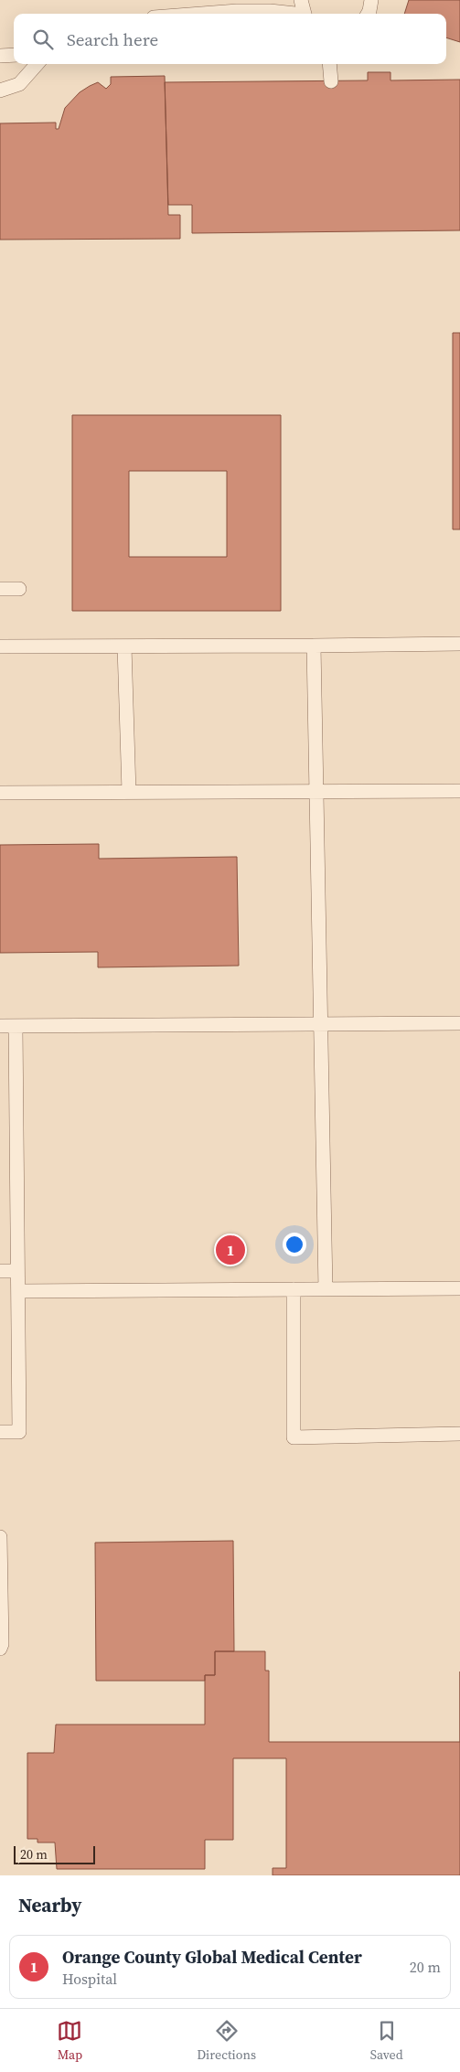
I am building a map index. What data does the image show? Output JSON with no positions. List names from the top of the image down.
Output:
{
  "scale_bar": "20 m",
  "page": {
    "search": "Search here",
    "pins": "1",
    "scale": "20 m",
    "heading": "Nearby",
    "list": [
      {
        "mark": "1",
        "name": "Orange County Global Medical Center",
        "note": "Hospital",
        "value": "20 m"
      }
    ],
    "nav": ["Map", "Directions", "Saved"]
  }
}
